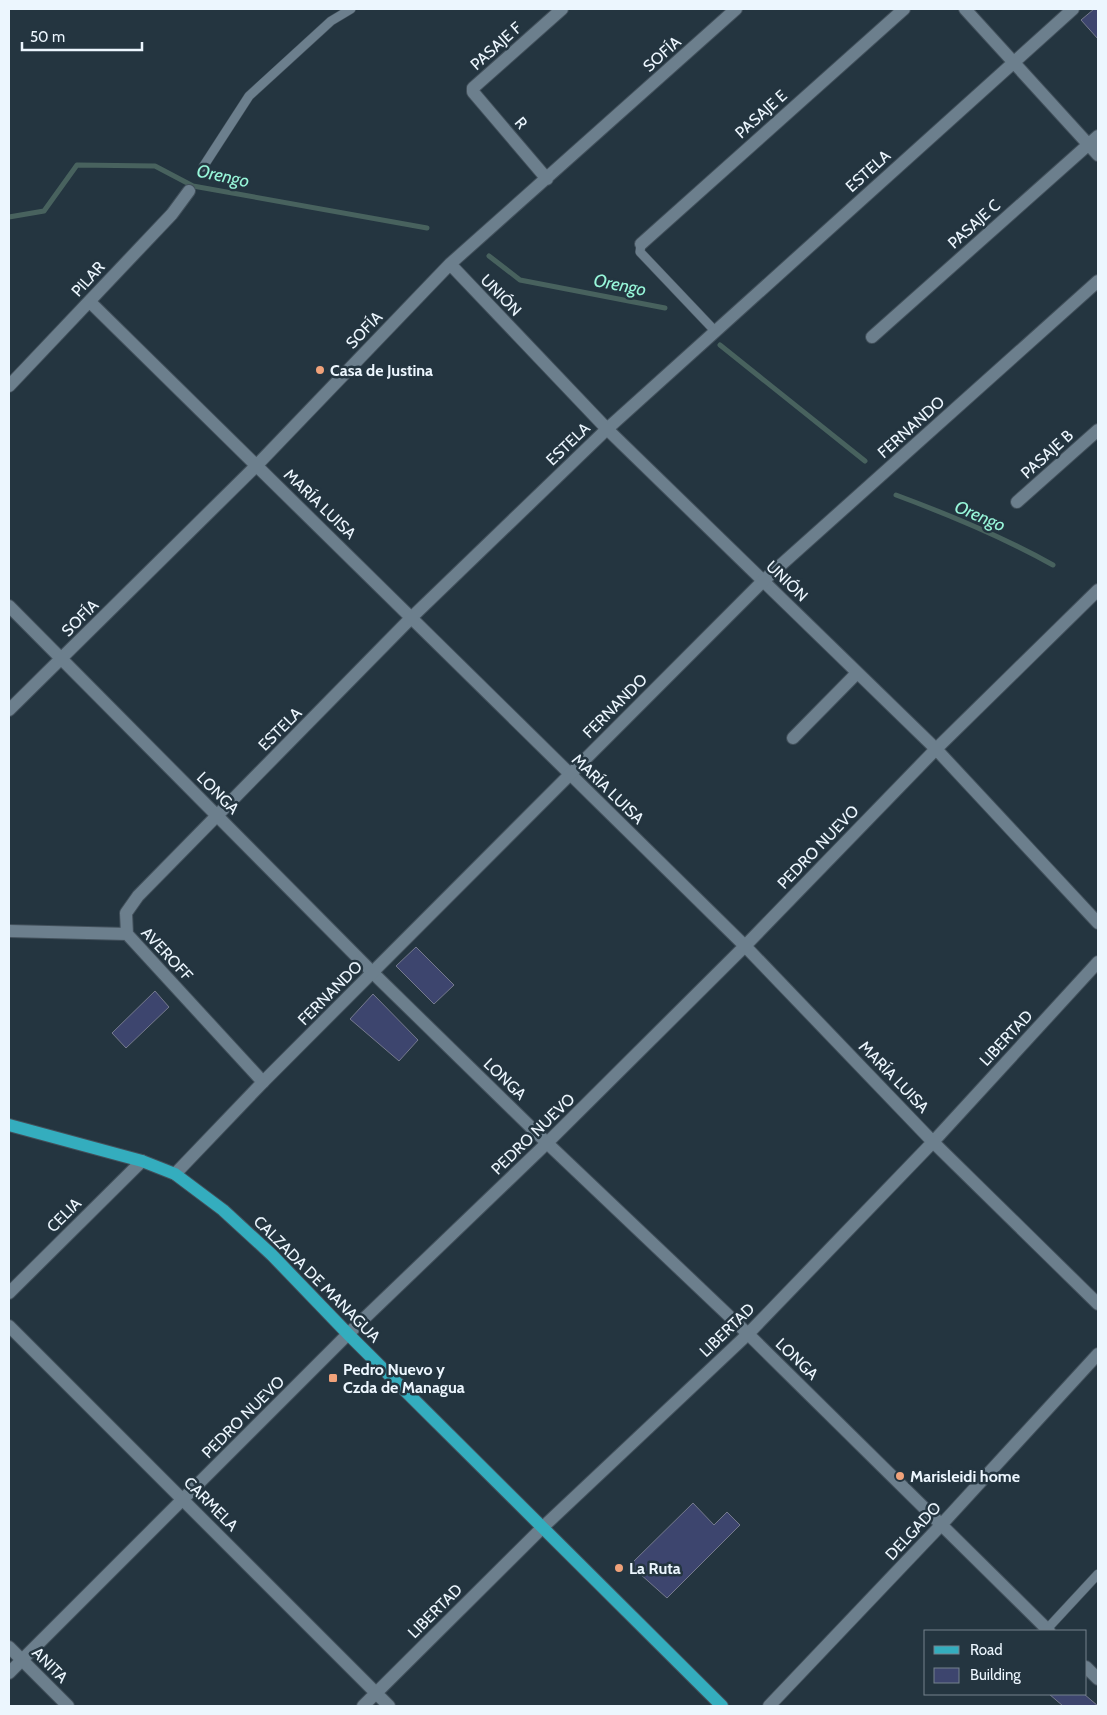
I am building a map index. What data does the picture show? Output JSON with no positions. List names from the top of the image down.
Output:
{
  "streets": {
    "main road": ["CALZADA DE MANAGUA"],
    "street": [
      "PASAJE F",
      "SOFÍA",
      "PASAJE E",
      "R",
      "ESTELA",
      "PASAJE C",
      "PILAR",
      "UNIÓN",
      "FERNANDO",
      "PASAJE B",
      "MARÍA LUISA",
      "LONGA",
      "PEDRO NUEVO",
      "AVEROFF",
      "LIBERTAD",
      "CELIA",
      "CARMELA",
      "DELGADO",
      "ANITA"
    ]
  },
  "crossings": [
    ["PASAJE F", "R"],
    ["SOFÍA", "R"],
    ["SOFÍA", "UNIÓN"],
    ["SOFÍA", "MARÍA LUISA"],
    ["SOFÍA", "LONGA"],
    ["ESTELA", "UNIÓN"],
    ["ESTELA", "MARÍA LUISA"],
    ["ESTELA", "LONGA"],
    ["ESTELA", "AVEROFF"],
    ["PILAR", "MARÍA LUISA"],
    ["UNIÓN", "FERNANDO"],
    ["UNIÓN", "PEDRO NUEVO"],
    ["FERNANDO", "MARÍA LUISA"],
    ["FERNANDO", "LONGA"],
    ["FERNANDO", "AVEROFF"],
    ["FERNANDO", "CALZADA DE MANAGUA"],
    ["MARÍA LUISA", "PEDRO NUEVO"],
    ["MARÍA LUISA", "LIBERTAD"],
    ["LONGA", "PEDRO NUEVO"],
    ["LONGA", "LIBERTAD"],
    ["LONGA", "DELGADO"],
    ["PEDRO NUEVO", "CALZADA DE MANAGUA"],
    ["PEDRO NUEVO", "CARMELA"],
    ["PEDRO NUEVO", "ANITA"],
    ["LIBERTAD", "CALZADA DE MANAGUA"],
    ["LIBERTAD", "CARMELA"],
    ["CELIA", "CALZADA DE MANAGUA"]
  ],
  "water": ["Orengo"],
  "places": {
    "other": ["Casa de Justina", "Marisleidi home", "La Ruta"],
    "transit": ["Pedro Nuevo y Czda de Managua"]
  },
  "legend": ["Road", "Building"],
  "scale_bar": "50 m"
}
